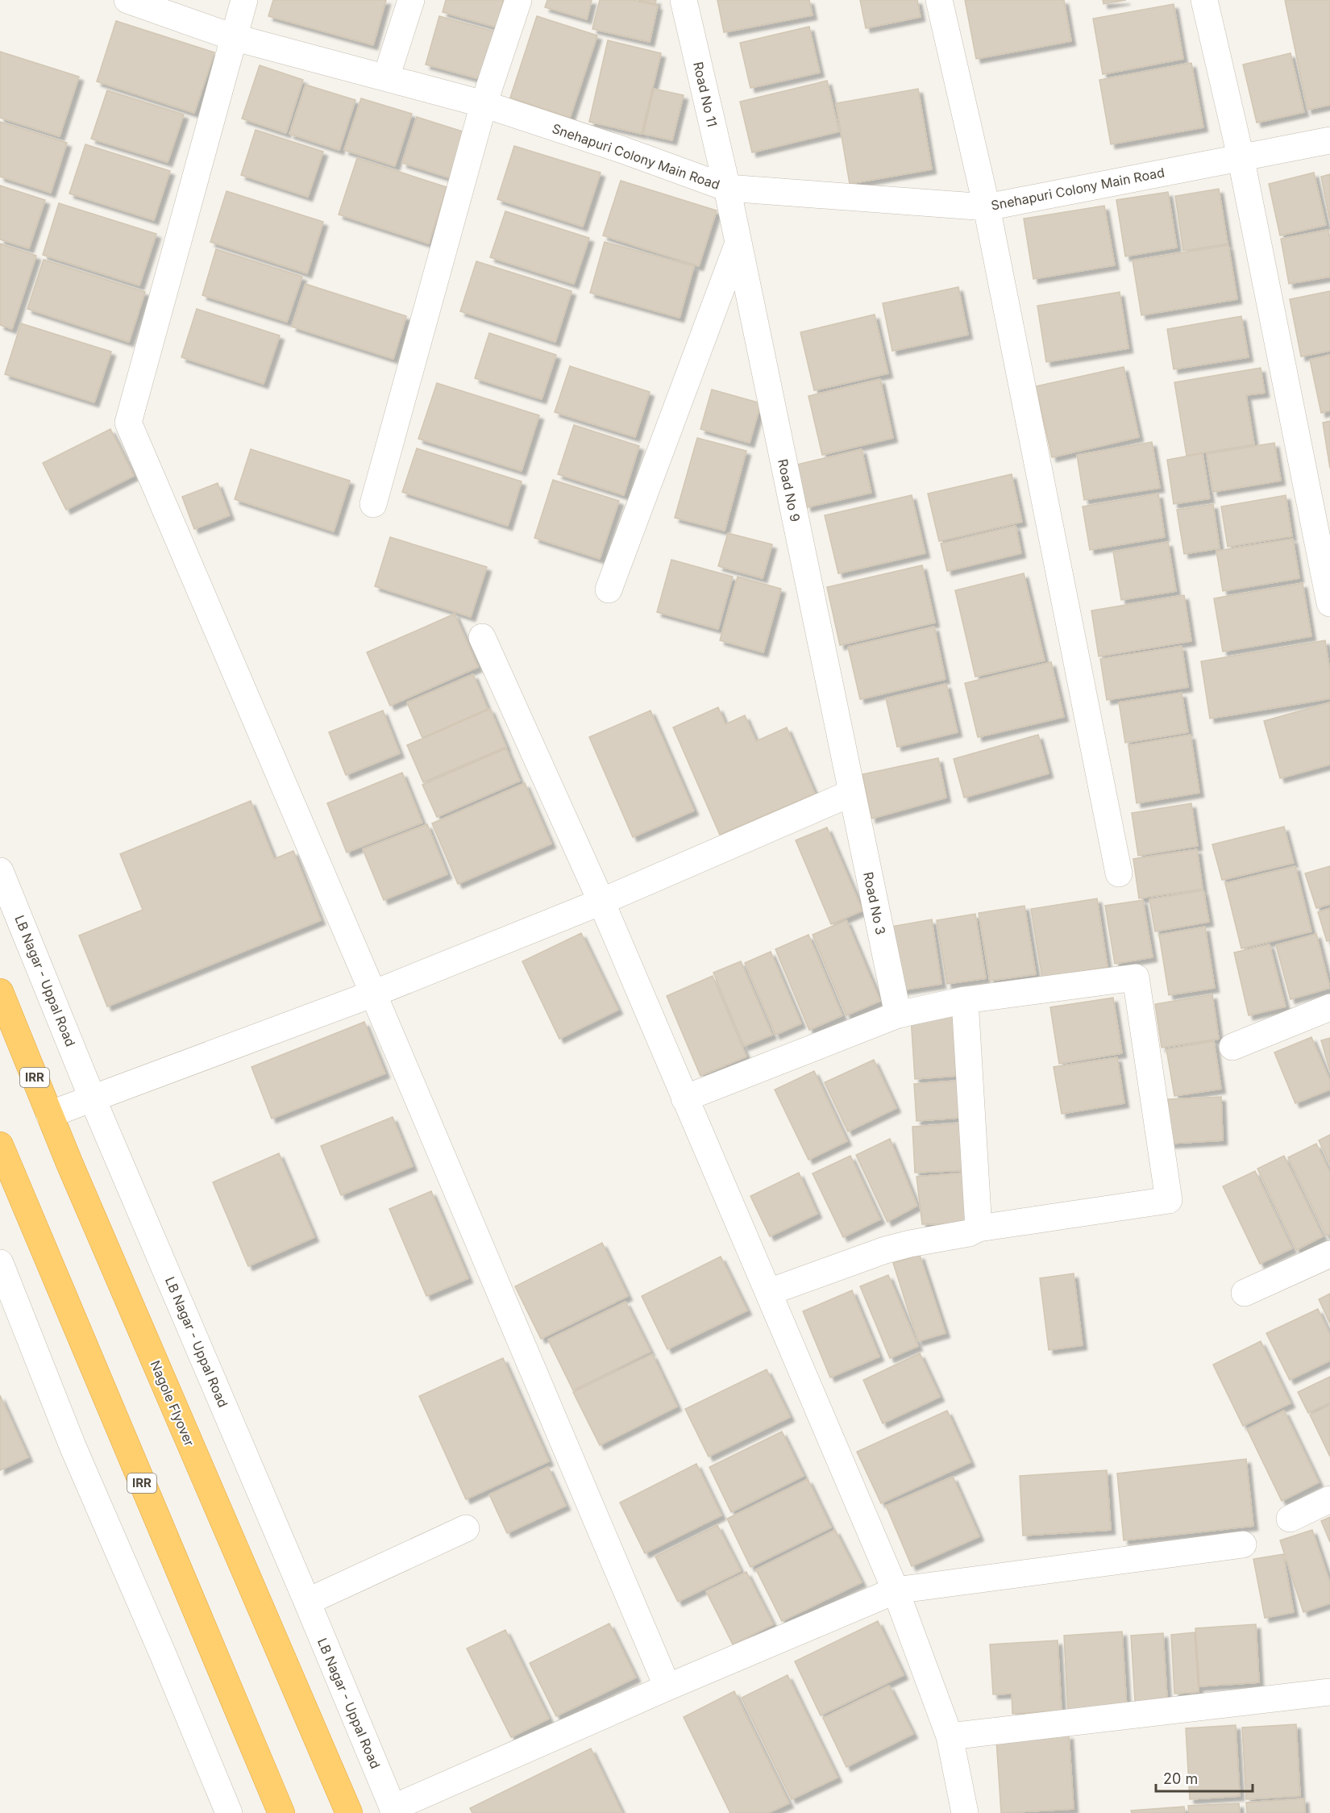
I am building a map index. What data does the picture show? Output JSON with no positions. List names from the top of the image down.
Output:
{
  "streets": {
    "highway": ["IRR", "Nagole Flyover"],
    "street": [
      "Road No 11",
      "Snehapuri Colony Main Road",
      "Road No 9",
      "Road No 3",
      "LB Nagar - Uppal Road"
    ]
  },
  "crossings": [
    ["Road No 11", "Snehapuri Colony Main Road"],
    ["Road No 11", "Road No 9"],
    ["Snehapuri Colony Main Road", "Road No 9"],
    ["Road No 9", "Road No 3"]
  ],
  "scale_bar": "20 m"
}
